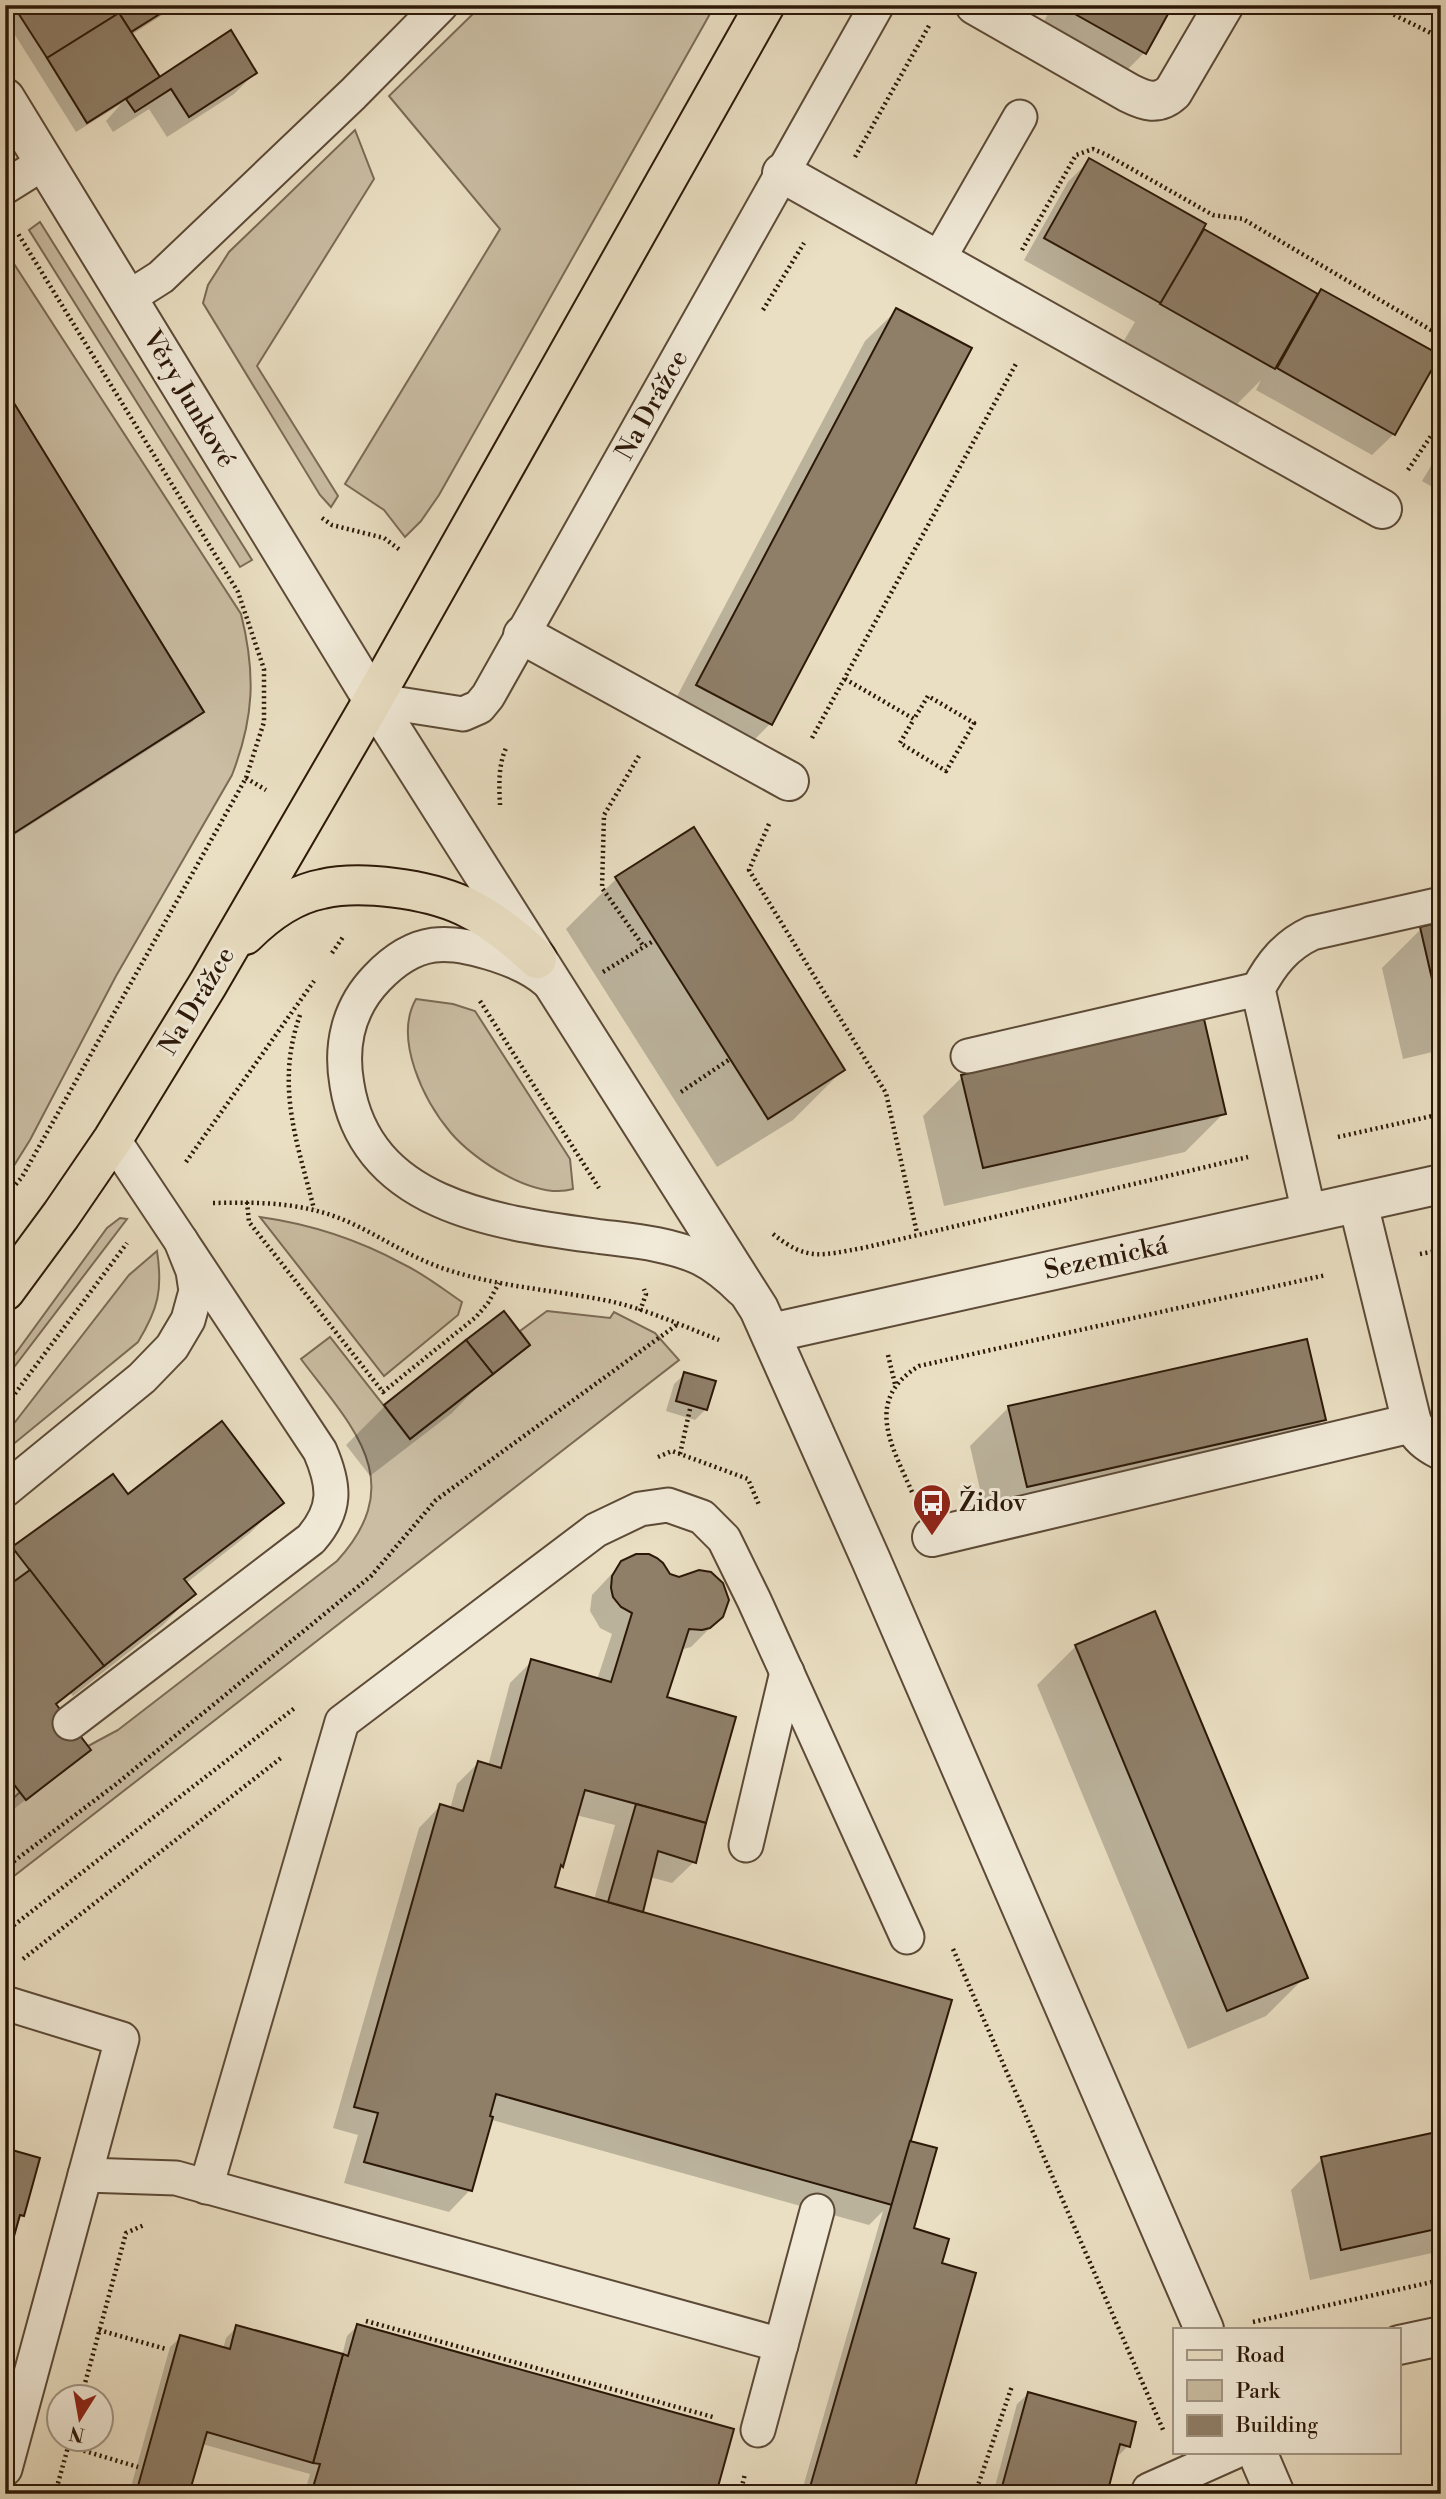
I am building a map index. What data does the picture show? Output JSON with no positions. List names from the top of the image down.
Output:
{
  "streets": {
    "main road": ["Na Drážce"],
    "street": ["Věry Junkové", "Sezemická"]
  },
  "crossings": [
    ["Věry Junkové", "Na Drážce"],
    ["Věry Junkové", "Sezemická"]
  ],
  "places": {
    "bus stop": ["Židov"]
  },
  "legend": ["Road", "Park", "Building"],
  "north": "bottom"
}
